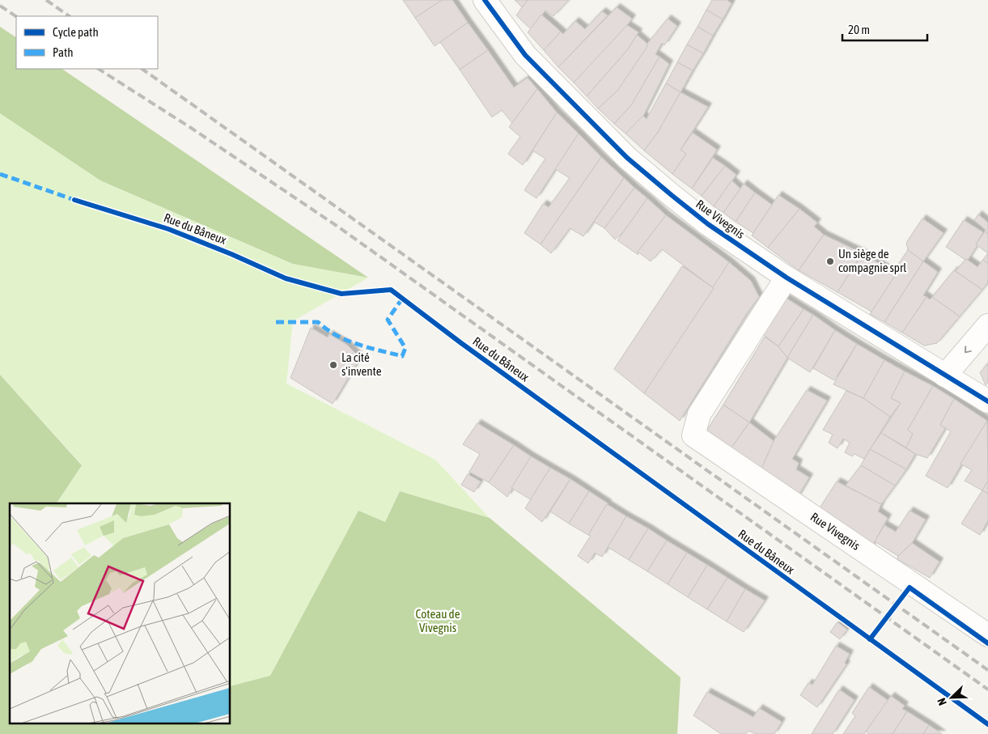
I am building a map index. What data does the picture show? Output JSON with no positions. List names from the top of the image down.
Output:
{
  "streets": {
    "street": ["Rue Vivegnis"],
    "cycle path": ["Rue du Bâneux"]
  },
  "parks": ["Coteau de Vivegnis"],
  "places": ["Un siège de compagnie sprl", "La cité s'invente"],
  "legend": ["Cycle path", "Path"],
  "scale_bar": "20 m",
  "north": "bottom left"
}
